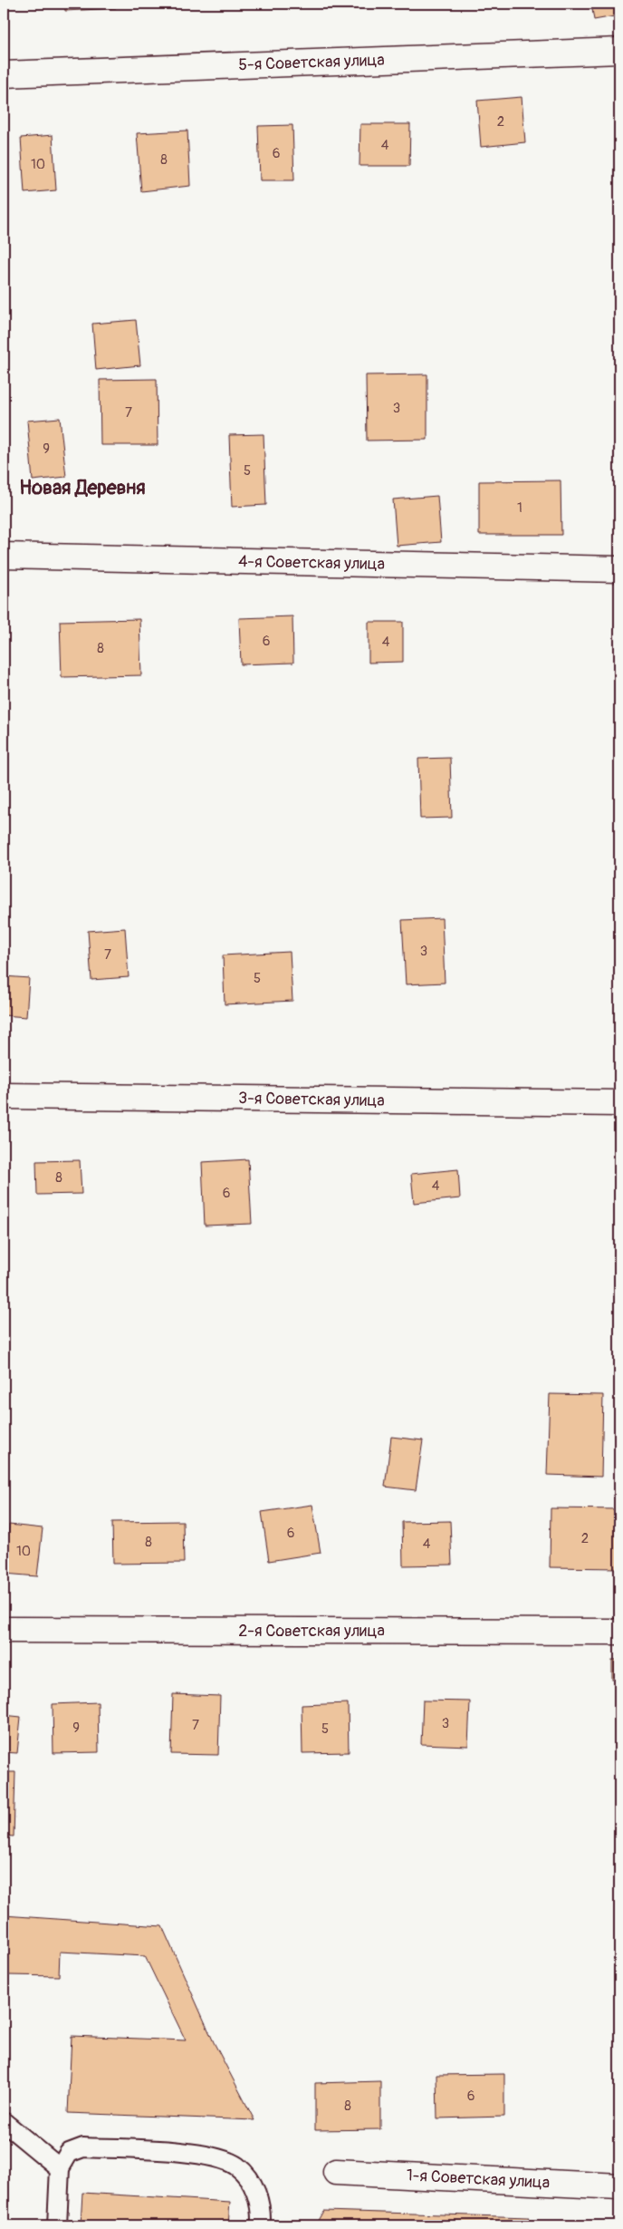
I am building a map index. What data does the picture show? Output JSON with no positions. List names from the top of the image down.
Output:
{
  "streets": {
    "street": [
      "5-я Советская улица",
      "4-я Советская улица",
      "3-я Советская улица",
      "2-я Советская улица",
      "1-я Советская улица"
    ]
  },
  "districts": ["Новая Деревня"],
  "house_numbers": [
    "2",
    "4",
    "6",
    "8",
    "10",
    "3",
    "7",
    "9",
    "5",
    "1",
    "6",
    "4",
    "8",
    "3",
    "7",
    "5",
    "8",
    "4",
    "6",
    "6",
    "2",
    "8",
    "4",
    "10",
    "3",
    "7",
    "9",
    "5",
    "6",
    "8"
  ]
}
